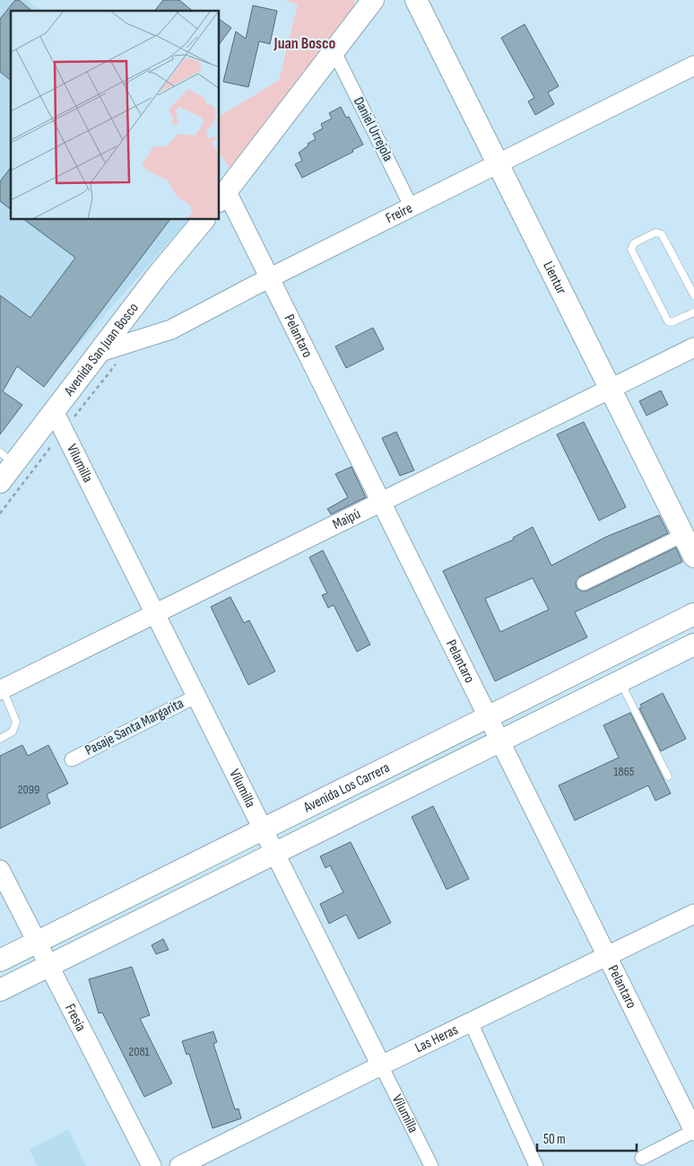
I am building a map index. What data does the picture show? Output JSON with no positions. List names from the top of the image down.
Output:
{
  "streets": {
    "main road": ["Lientur", "Avenida San Juan Bosco", "Avenida Los Carrera"],
    "street": [
      "Daniel Urrejola",
      "Freire",
      "Pelantaro",
      "Vilumilla",
      "Maipú",
      "Pasaje Santa Margarita",
      "Fresia",
      "Las Heras"
    ]
  },
  "crossings": [
    ["Daniel Urrejola", "Freire"],
    ["Freire", "Lientur"],
    ["Freire", "Pelantaro"],
    ["Freire", "Avenida San Juan Bosco"],
    ["Lientur", "Maipú"],
    ["Pelantaro", "Maipú"],
    ["Pelantaro", "Avenida Los Carrera"],
    ["Pelantaro", "Las Heras"],
    ["Avenida San Juan Bosco", "Vilumilla"],
    ["Vilumilla", "Maipú"],
    ["Vilumilla", "Pasaje Santa Margarita"],
    ["Vilumilla", "Avenida Los Carrera"],
    ["Vilumilla", "Las Heras"],
    ["Avenida Los Carrera", "Fresia"]
  ],
  "districts": ["Juan Bosco"],
  "house_numbers": ["1865", "2099", "2081"],
  "scale_bar": "50 m"
}
